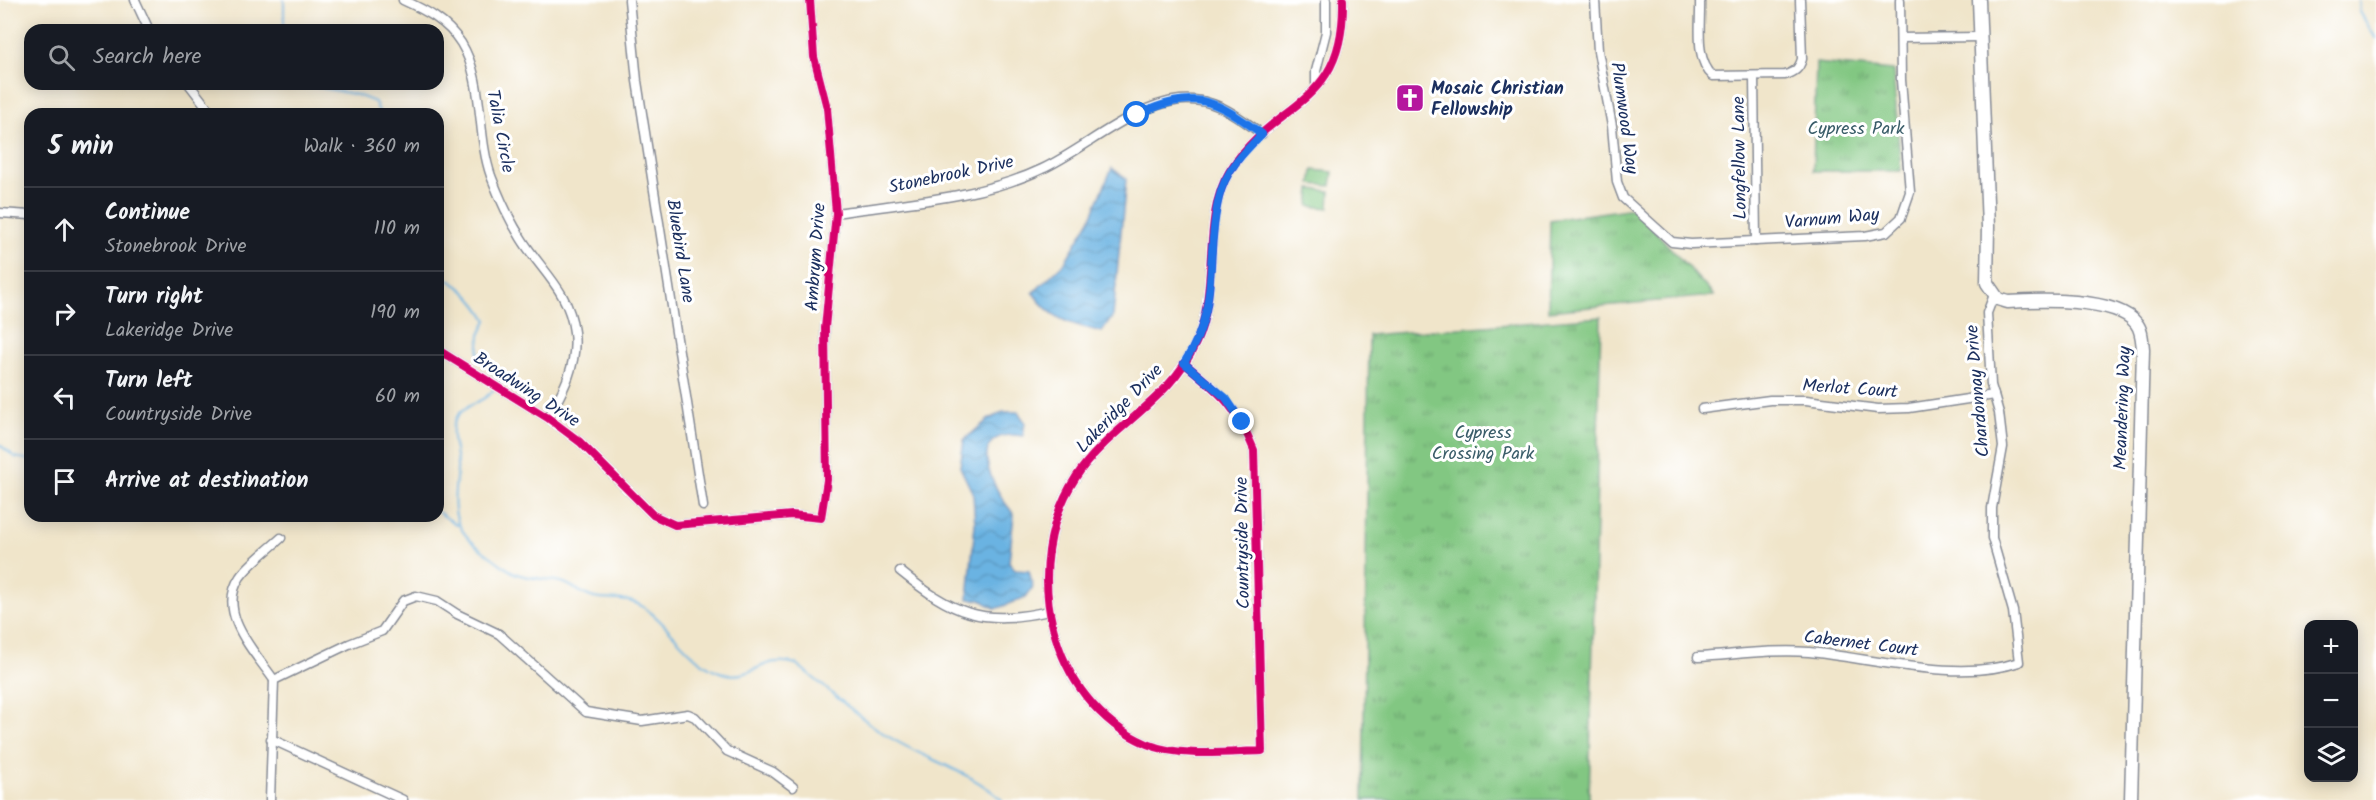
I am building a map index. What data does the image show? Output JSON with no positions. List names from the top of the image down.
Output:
{
  "streets": {
    "street": [
      "Plumwood Way",
      "Talia Circle",
      "Longfellow Lane",
      "Stonebrook Drive",
      "Varnum Way",
      "Bluebird Lane",
      "Ambrym Drive",
      "Merlot Court",
      "Broadwing Drive",
      "Chardonnay Drive",
      "Lakeridge Drive",
      "Meandering Way",
      "Countryside Drive",
      "Cabernet Court"
    ]
  },
  "crossings": [
    ["Plumwood Way", "Longfellow Lane"],
    ["Plumwood Way", "Varnum Way"],
    ["Talia Circle", "Broadwing Drive"],
    ["Longfellow Lane", "Varnum Way"],
    ["Stonebrook Drive", "Ambrym Drive"],
    ["Stonebrook Drive", "Lakeridge Drive"],
    ["Ambrym Drive", "Broadwing Drive"],
    ["Merlot Court", "Chardonnay Drive"],
    ["Chardonnay Drive", "Meandering Way"],
    ["Chardonnay Drive", "Cabernet Court"],
    ["Lakeridge Drive", "Countryside Drive"]
  ],
  "parks": ["Cypress Park", "Cypress Crossing Park"],
  "places": {
    "church": ["Mosaic Christian Fellowship"]
  },
  "page": {
    "search": "Search here",
    "heading": ["5 min", "Walk · 360 m"],
    "list": [
      ["Continue", "Stonebrook Drive", "110 m"],
      ["Turn right", "Lakeridge Drive", "190 m"],
      ["Turn left", "Countryside Drive", "60 m"],
      "Arrive at destination"
    ],
    "map_buttons": ["+", "−"]
  }
}
